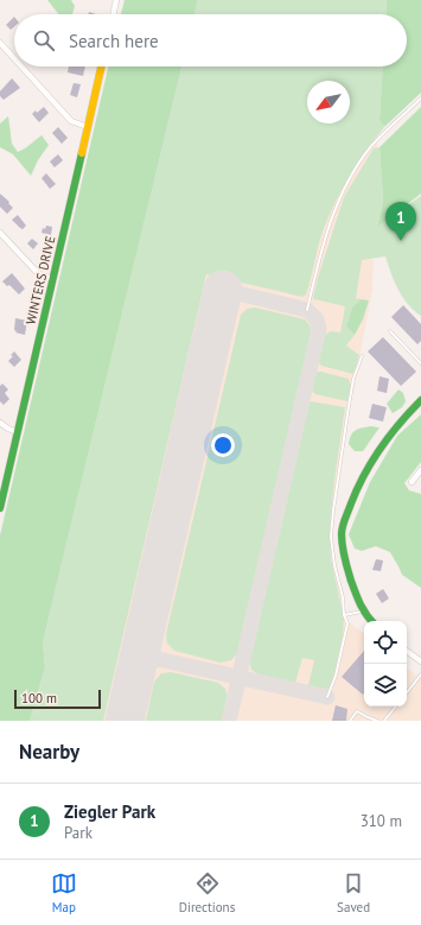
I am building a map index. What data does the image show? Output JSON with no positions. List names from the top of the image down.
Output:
{
  "streets": {
    "street": ["WINTERS DRIVE"]
  },
  "scale_bar": "100 m",
  "north": "bottom left",
  "page": {
    "search": "Search here",
    "pins": "1",
    "scale": "100 m",
    "heading": "Nearby",
    "list": [
      {
        "mark": "1",
        "name": "Ziegler Park",
        "note": "Park",
        "value": "310 m"
      }
    ],
    "nav": ["Map", "Directions", "Saved"]
  }
}
